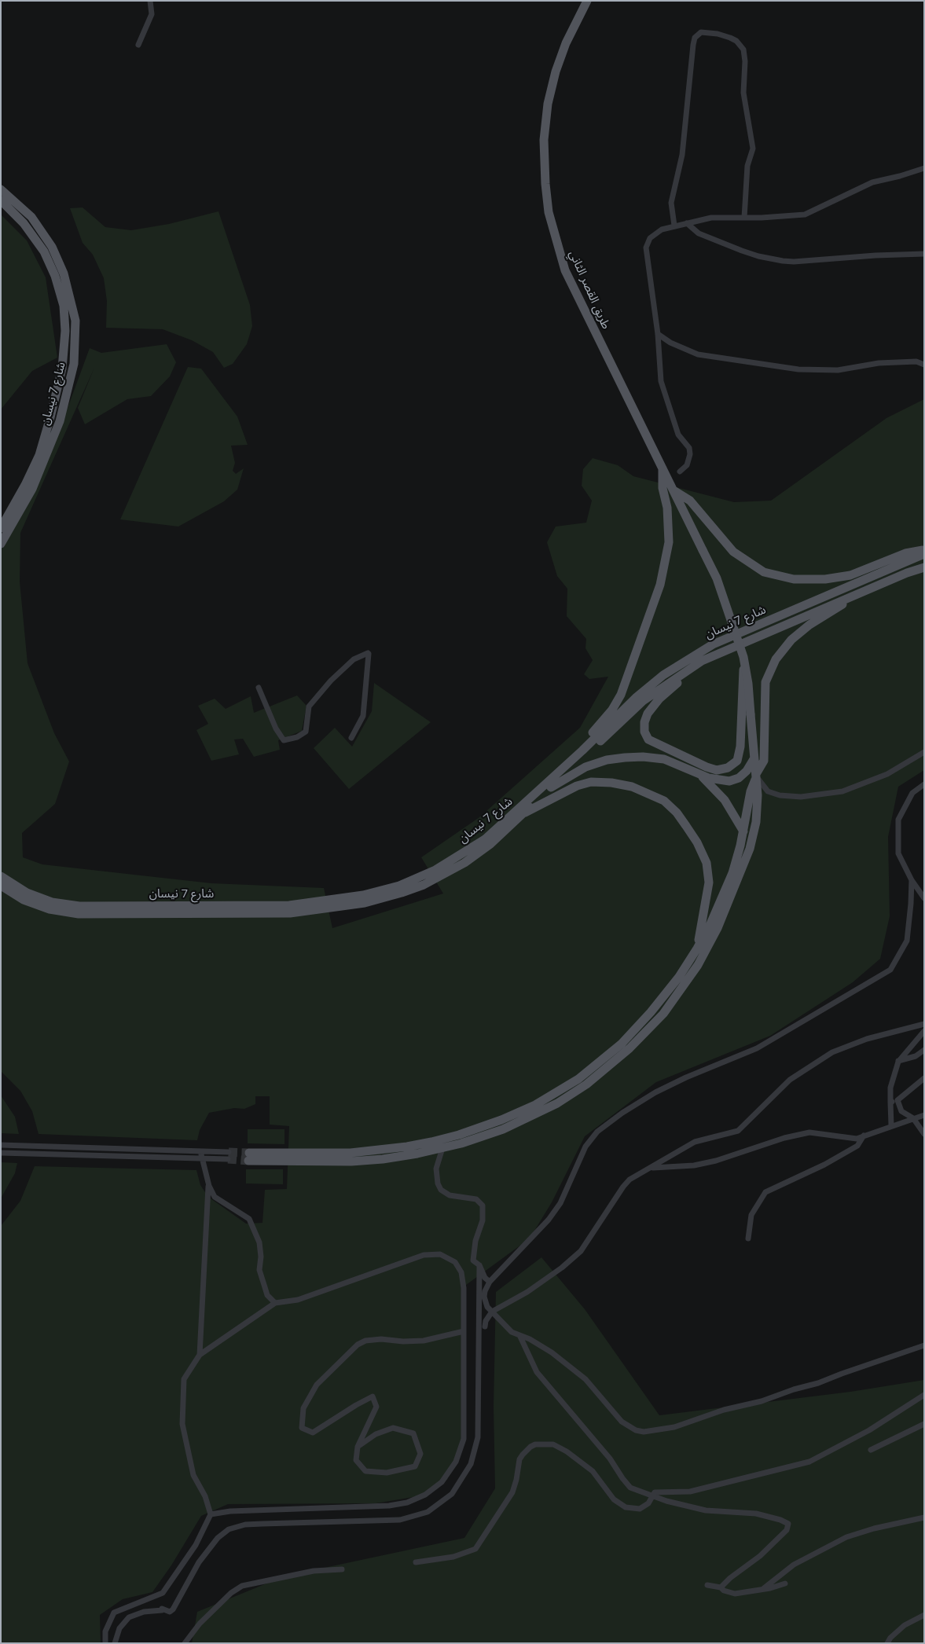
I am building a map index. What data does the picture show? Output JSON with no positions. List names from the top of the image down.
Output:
{
  "streets": {
    "main road": ["طريق القصر الثاني", "شارع 7 نيسان"]
  }
}
